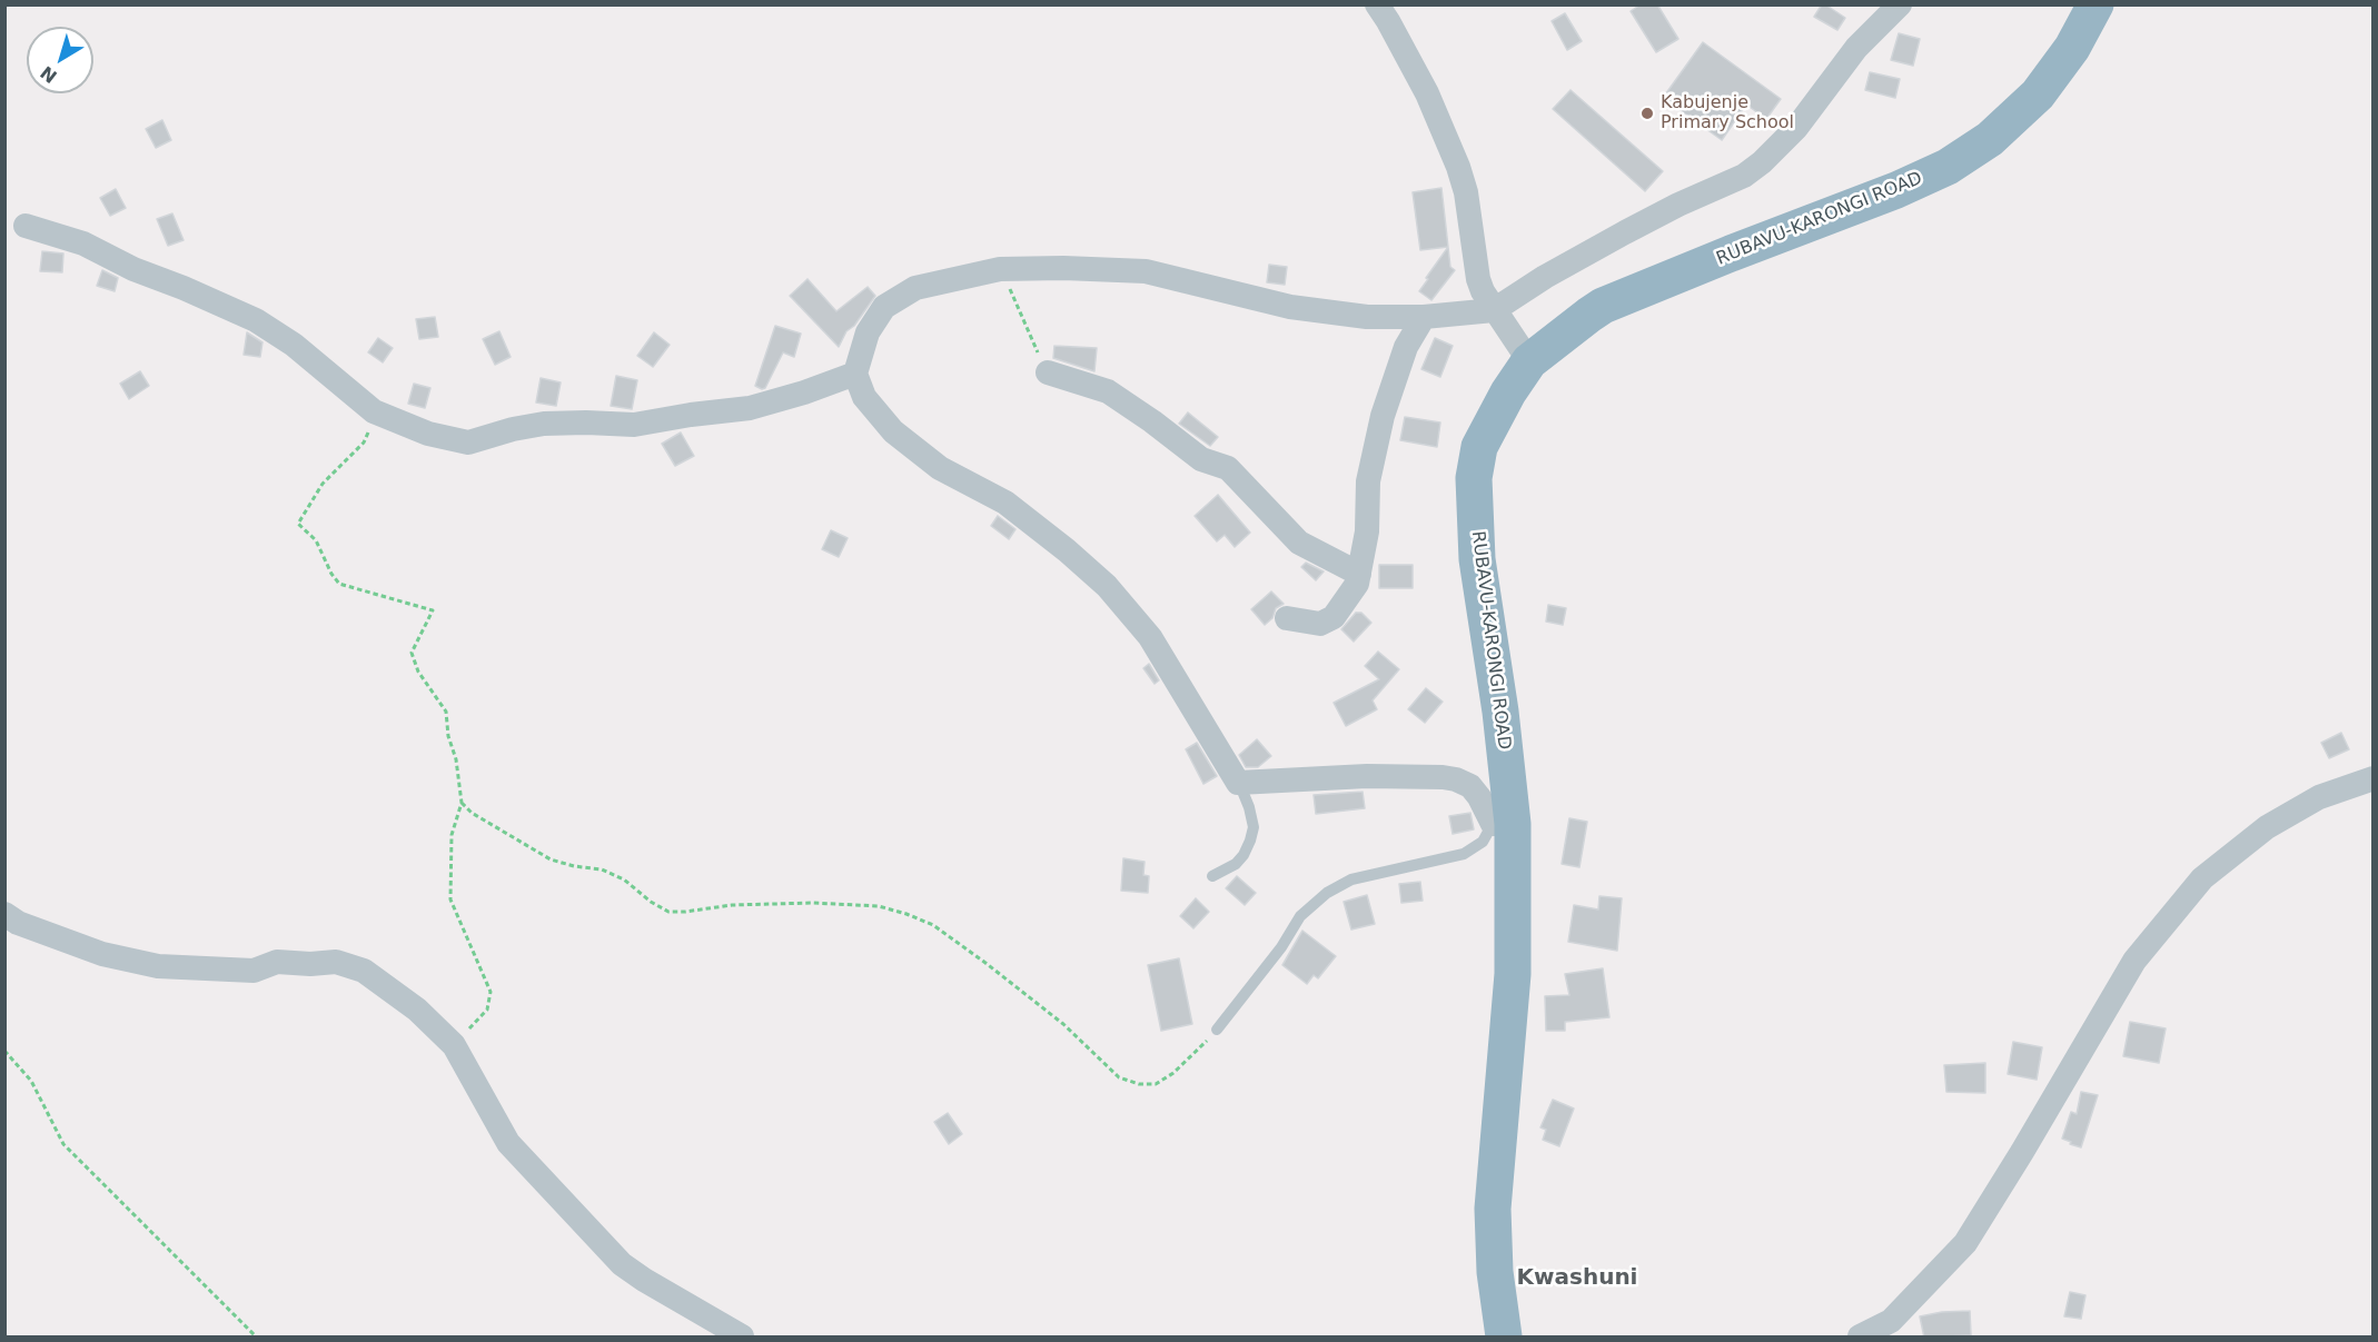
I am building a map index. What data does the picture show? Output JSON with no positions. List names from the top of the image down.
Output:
{
  "streets": {
    "highway": ["RUBAVU-KARONGI ROAD"]
  },
  "districts": ["Kwashuni"],
  "places": ["Kabujenje Primary School"],
  "north": "bottom left"
}
